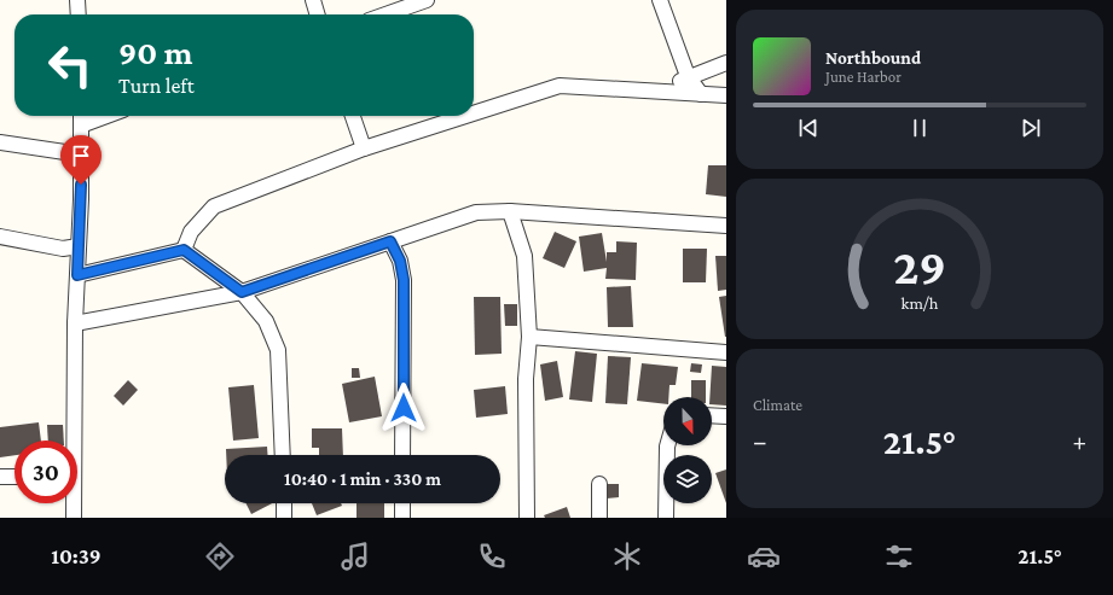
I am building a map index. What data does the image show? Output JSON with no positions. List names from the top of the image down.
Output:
{
  "north": "bottom",
  "page": {
    "turn": ["90 m", "Turn left"],
    "song": ["Northbound", "June Harbor"],
    "tile": "Climate",
    "heat": ["−", "21.5°", "+"],
    "limit": "30",
    "trip": "10:40 · 1 min · 330 m",
    "tabs": ["10:39", "21.5°"],
    "gauge": ["29", "km/h"]
  }
}
